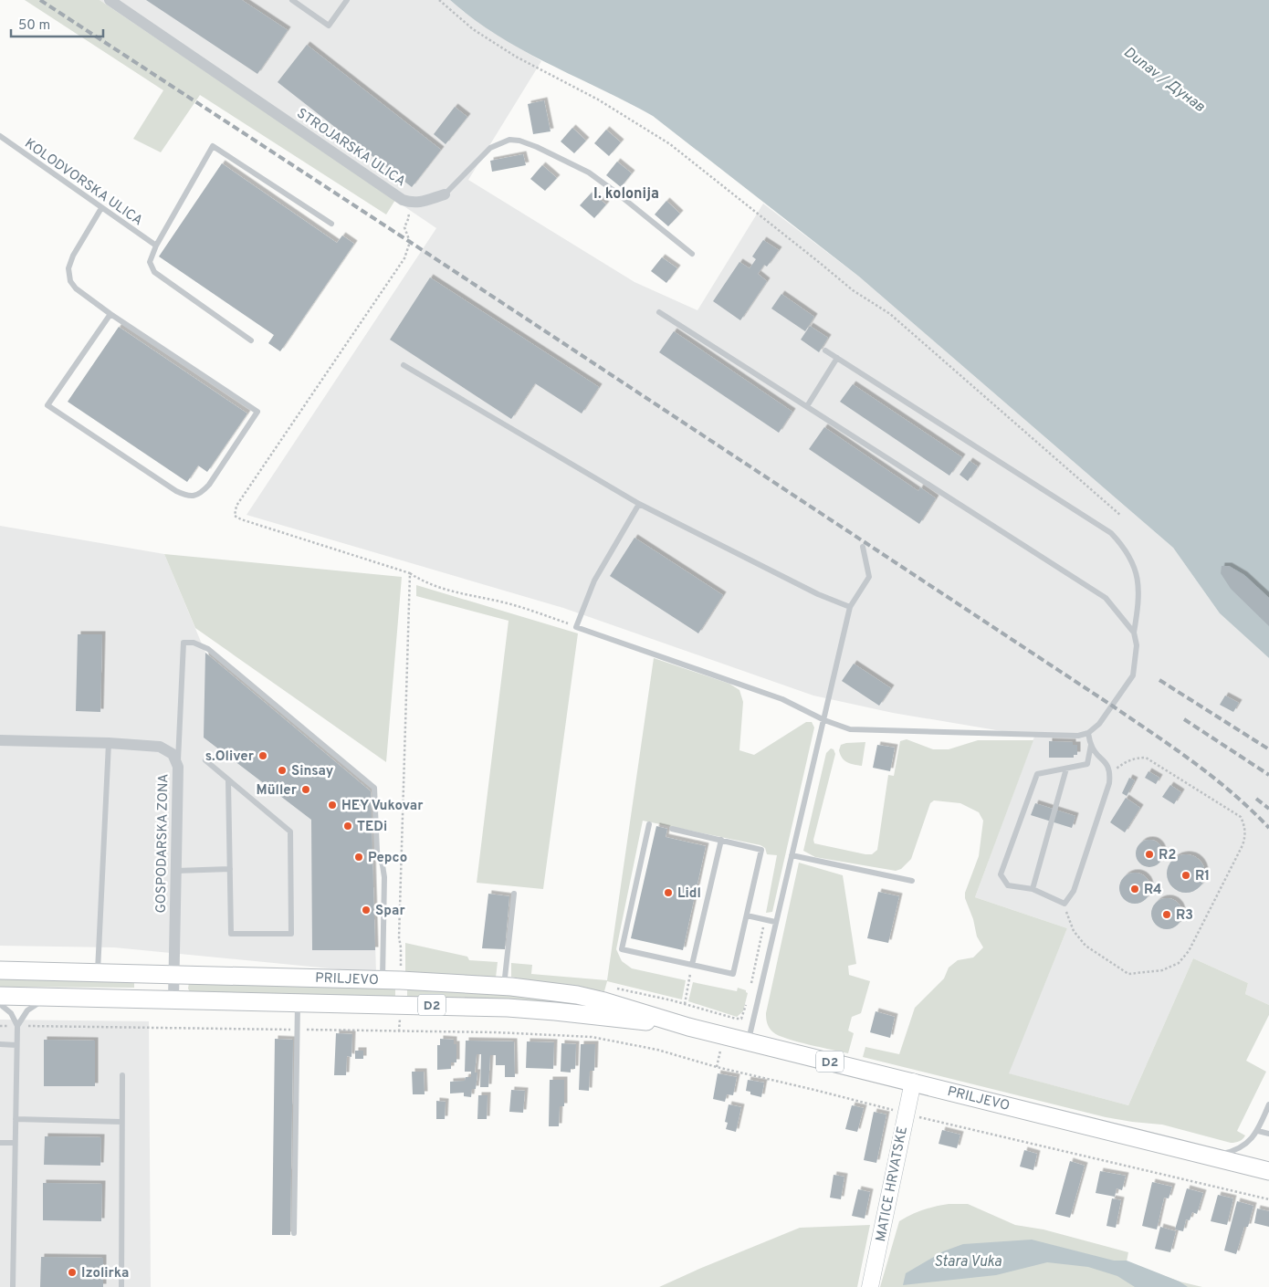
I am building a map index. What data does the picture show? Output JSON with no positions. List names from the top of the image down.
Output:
{
  "streets": {
    "main road": ["PRILJEVO", "D2", "MATICE HRVATSKE"],
    "street": ["STROJARSKA ULICA", "GOSPODARSKA ZONA"],
    "lane": ["KOLODVORSKA ULICA"]
  },
  "crossings": [
    ["GOSPODARSKA ZONA", "PRILJEVO"],
    ["PRILJEVO", "MATICE HRVATSKE"]
  ],
  "districts": ["I. kolonija"],
  "water": ["Dunav / Дунав", "Stara Vuka"],
  "places": [
    "s.Oliver",
    "Sinsay",
    "Müller",
    "HEY Vukovar",
    "TEDi",
    "R2",
    "Pepco",
    "R1",
    "R4",
    "Lidl",
    "Spar",
    "R3",
    "Izolirka"
  ],
  "scale_bar": "50 m"
}
